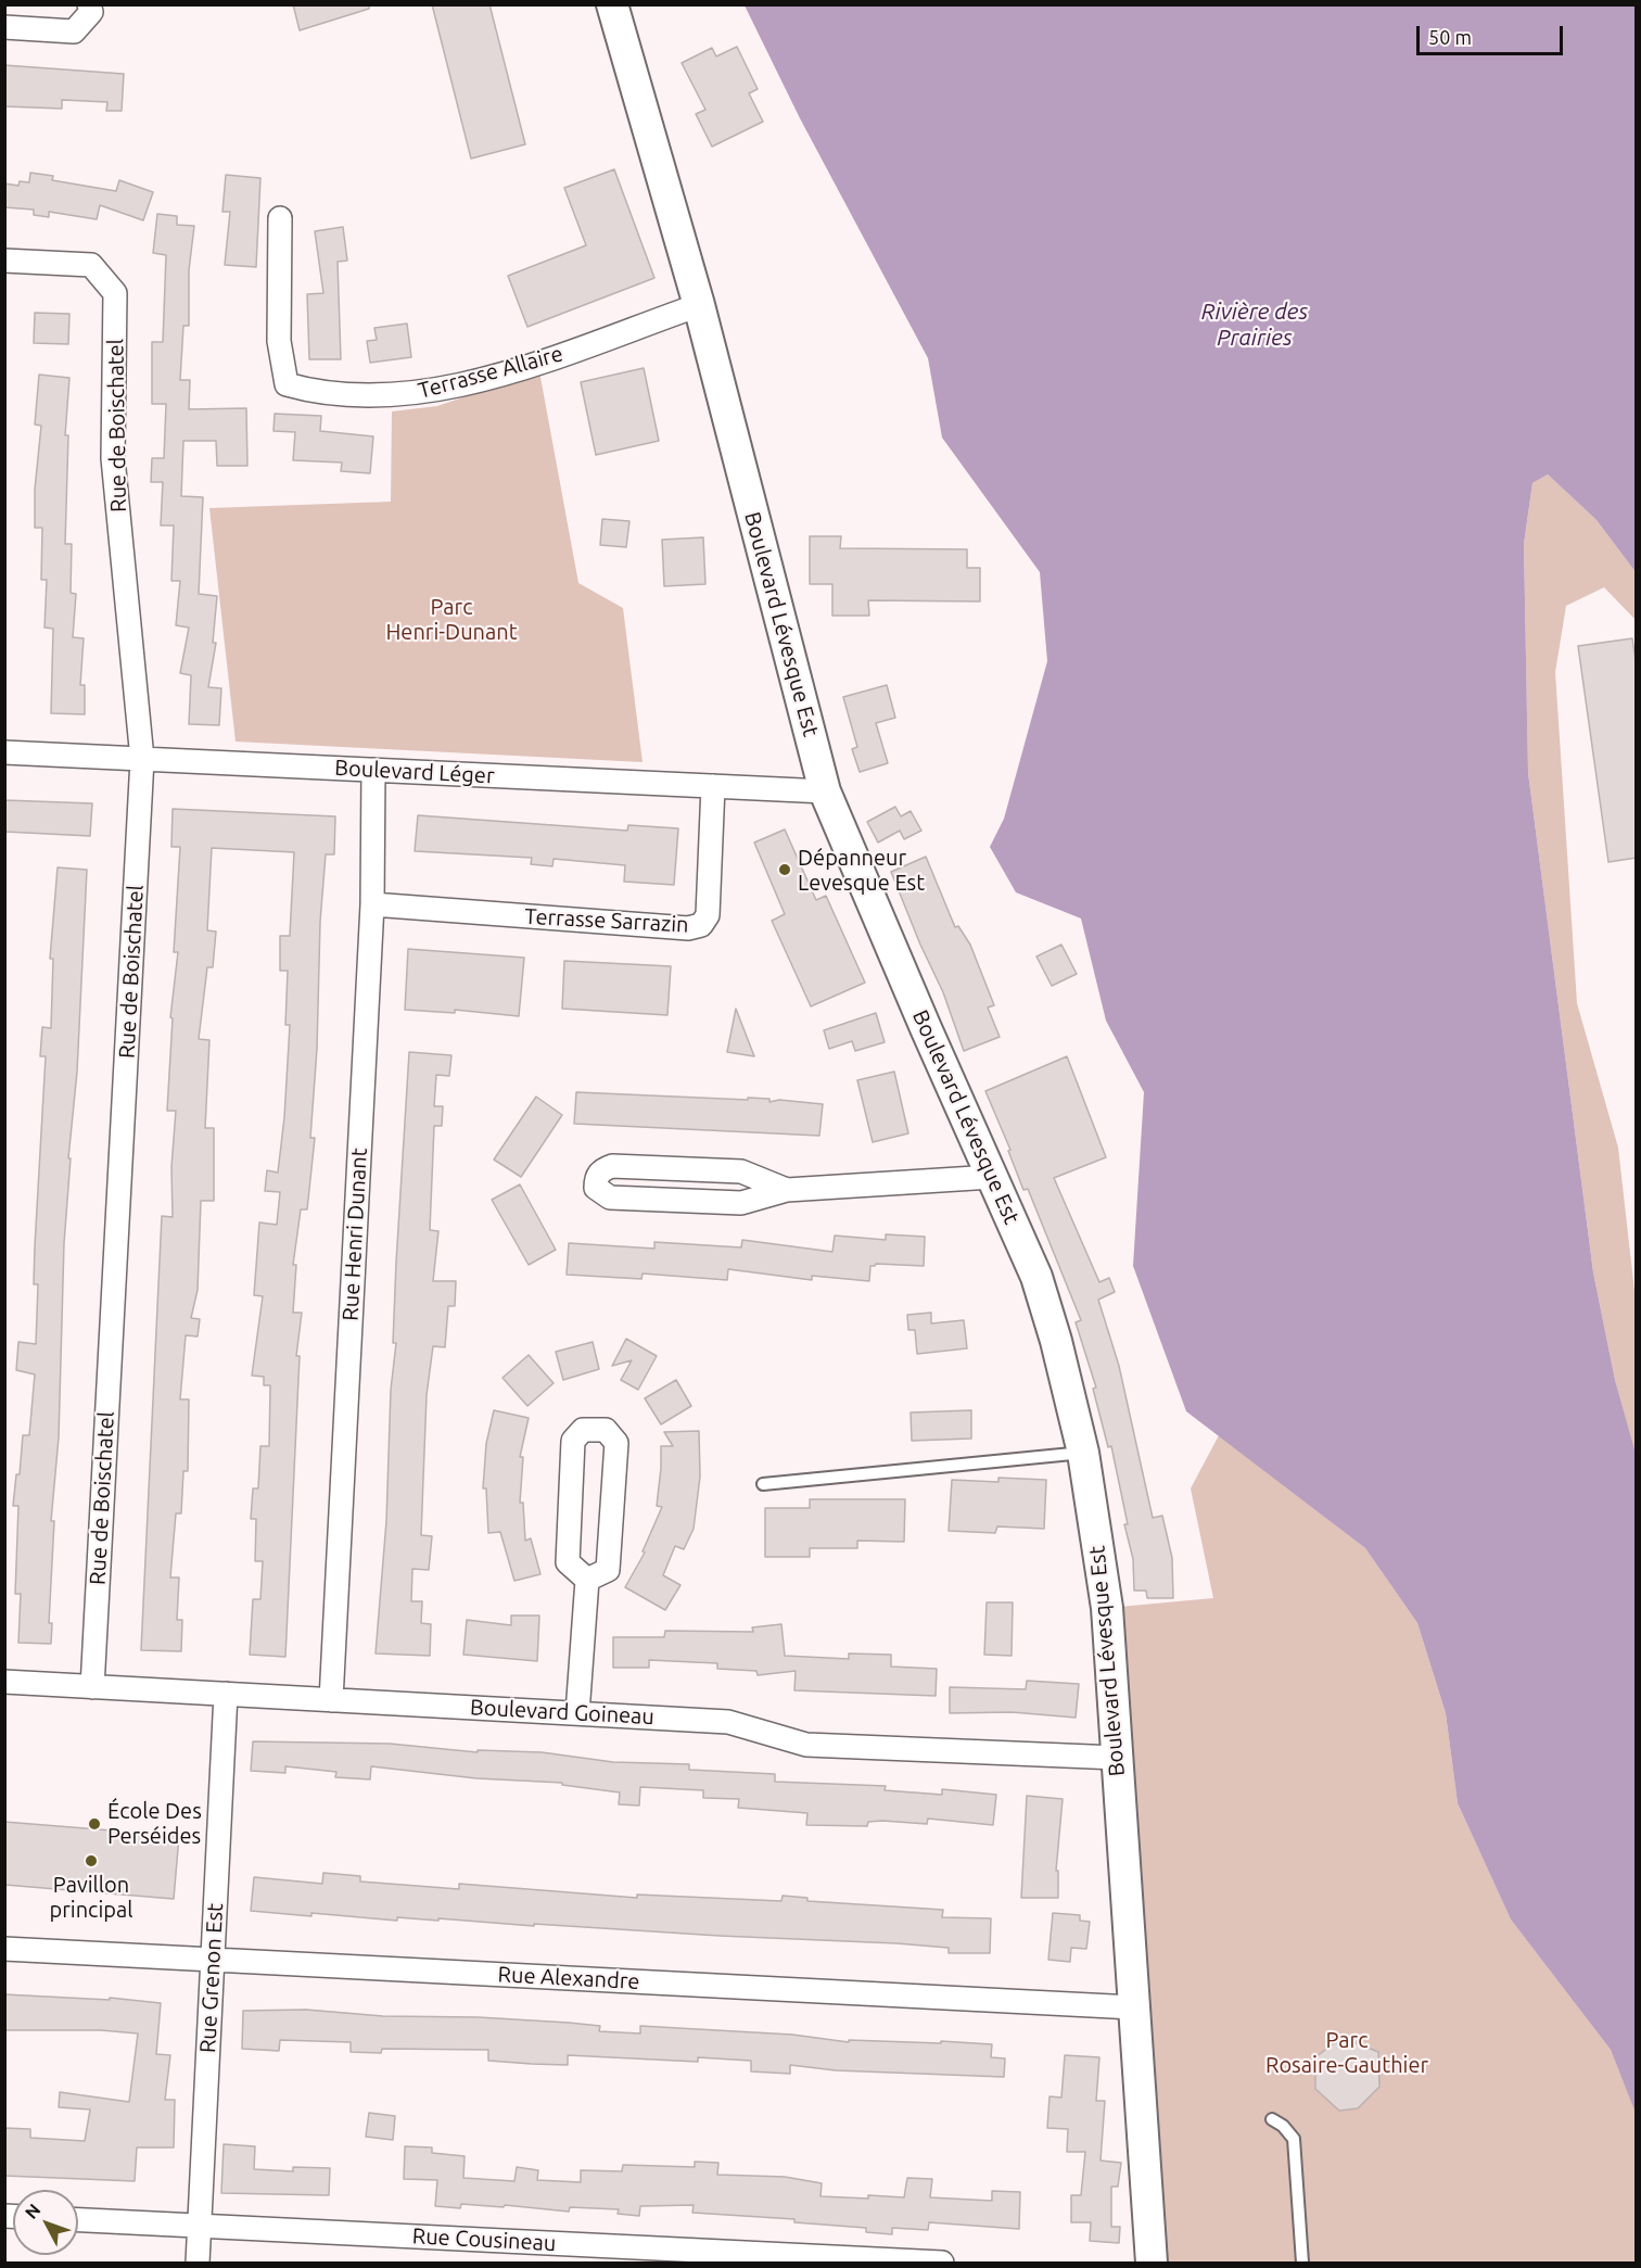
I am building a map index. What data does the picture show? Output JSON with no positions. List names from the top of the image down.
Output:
{
  "streets": {
    "street": [
      "Terrasse Allaire",
      "Rue de Boischatel",
      "Boulevard Lévesque Est",
      "Boulevard Léger",
      "Terrasse Sarrazin",
      "Rue Henri Dunant",
      "Boulevard Goineau",
      "Rue Grenon Est",
      "Rue Alexandre",
      "Rue Cousineau"
    ]
  },
  "crossings": [
    ["Terrasse Allaire", "Boulevard Lévesque Est"],
    ["Rue de Boischatel", "Boulevard Léger"],
    ["Rue de Boischatel", "Boulevard Goineau"],
    ["Boulevard Lévesque Est", "Boulevard Léger"],
    ["Boulevard Lévesque Est", "Boulevard Goineau"],
    ["Boulevard Lévesque Est", "Rue Alexandre"],
    ["Boulevard Léger", "Terrasse Sarrazin"],
    ["Boulevard Léger", "Rue Henri Dunant"],
    ["Terrasse Sarrazin", "Rue Henri Dunant"],
    ["Rue Henri Dunant", "Boulevard Goineau"],
    ["Boulevard Goineau", "Rue Grenon Est"],
    ["Rue Grenon Est", "Rue Alexandre"],
    ["Rue Grenon Est", "Rue Cousineau"]
  ],
  "water": ["Rivière des Prairies"],
  "parks": ["Parc Henri-Dunant", "Parc Rosaire-Gauthier"],
  "places": ["Dépanneur Levesque Est", "École Des Perséides", "Pavillon principal"],
  "scale_bar": "50 m",
  "north": "top left"
}
